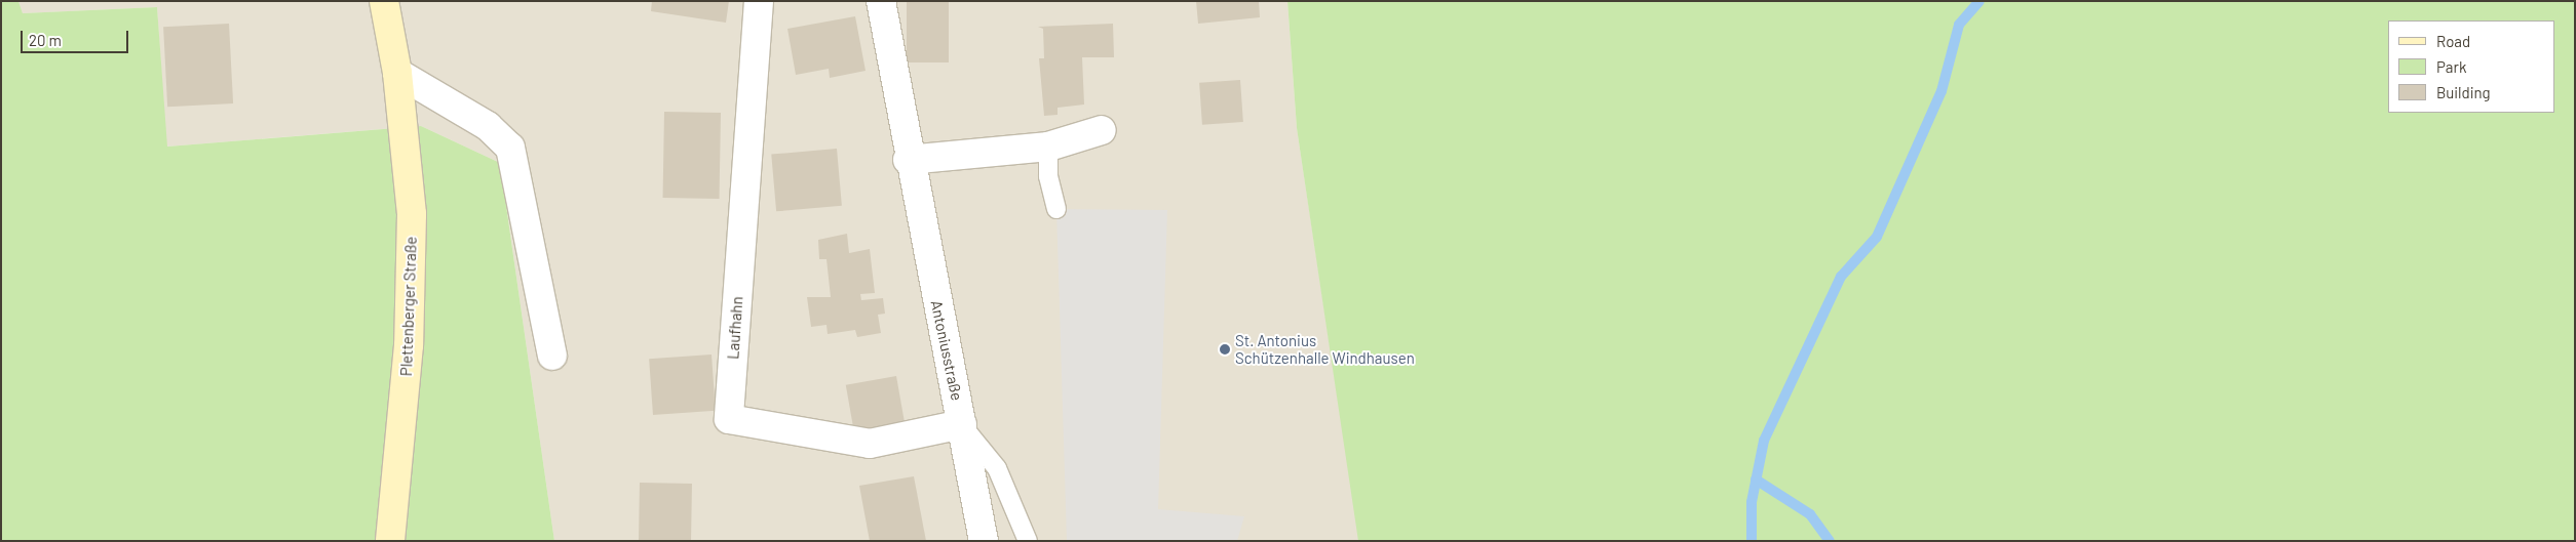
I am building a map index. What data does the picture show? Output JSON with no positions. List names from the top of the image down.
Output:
{
  "streets": {
    "main road": ["Plettenberger Straße"],
    "street": ["Laufhahn", "Antoniusstraße"]
  },
  "crossings": [
    ["Laufhahn", "Antoniusstraße"]
  ],
  "places": ["St. Antonius Schützenhalle Windhausen"],
  "legend": ["Road", "Park", "Building"],
  "scale_bar": "20 m"
}
